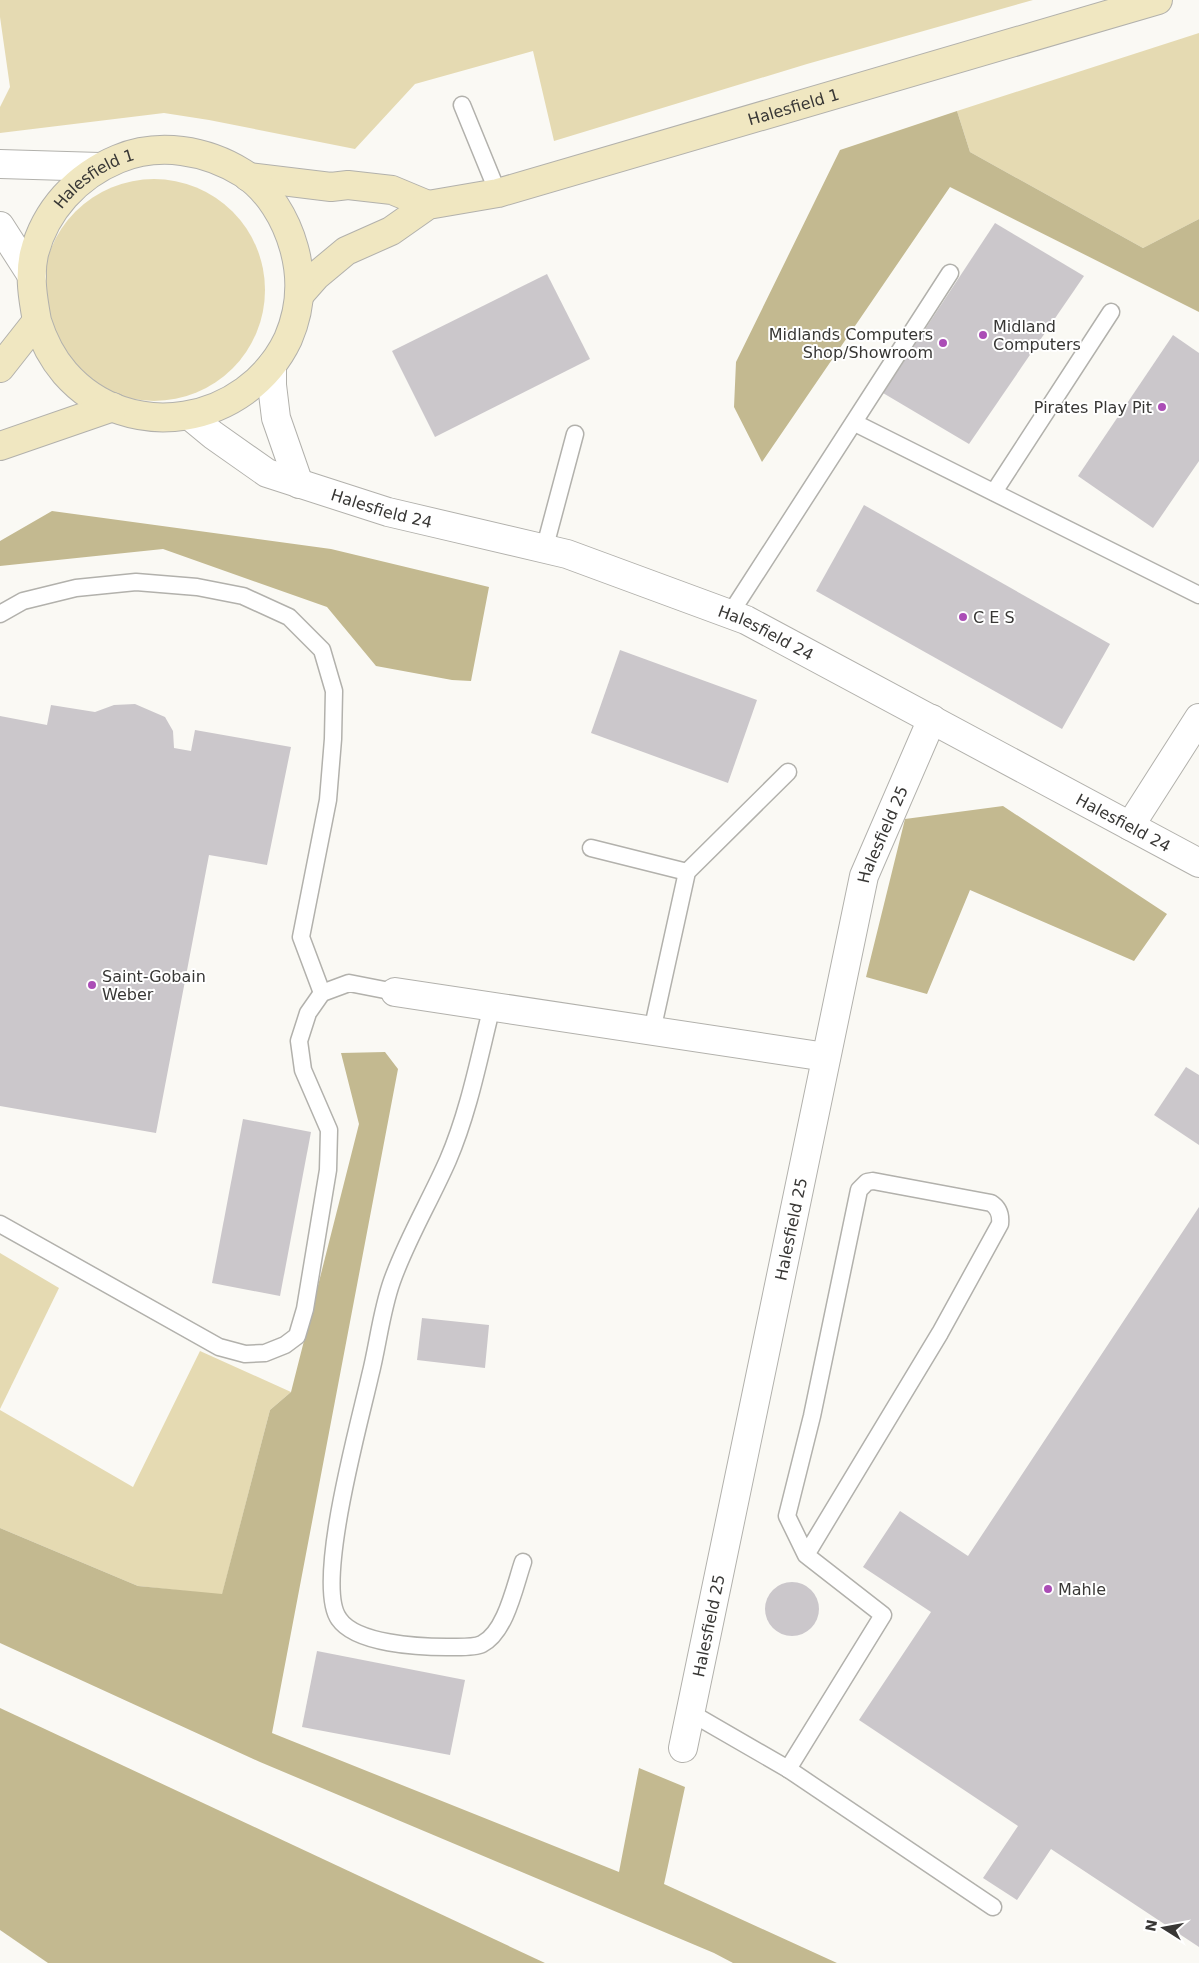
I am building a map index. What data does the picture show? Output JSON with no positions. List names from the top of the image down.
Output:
{
  "streets": {
    "street": ["Halesfield 1", "Halesfield 24", "Halesfield 25"]
  },
  "crossings": [
    ["Halesfield 1", "Halesfield 24"],
    ["Halesfield 24", "Halesfield 25"]
  ],
  "places": [
    "Midland Computers",
    "Midlands Computers Shop/Showroom",
    "Pirates Play Pit",
    "C E S",
    "Saint-Gobain Weber",
    "Mahle"
  ],
  "north": "left"
}
